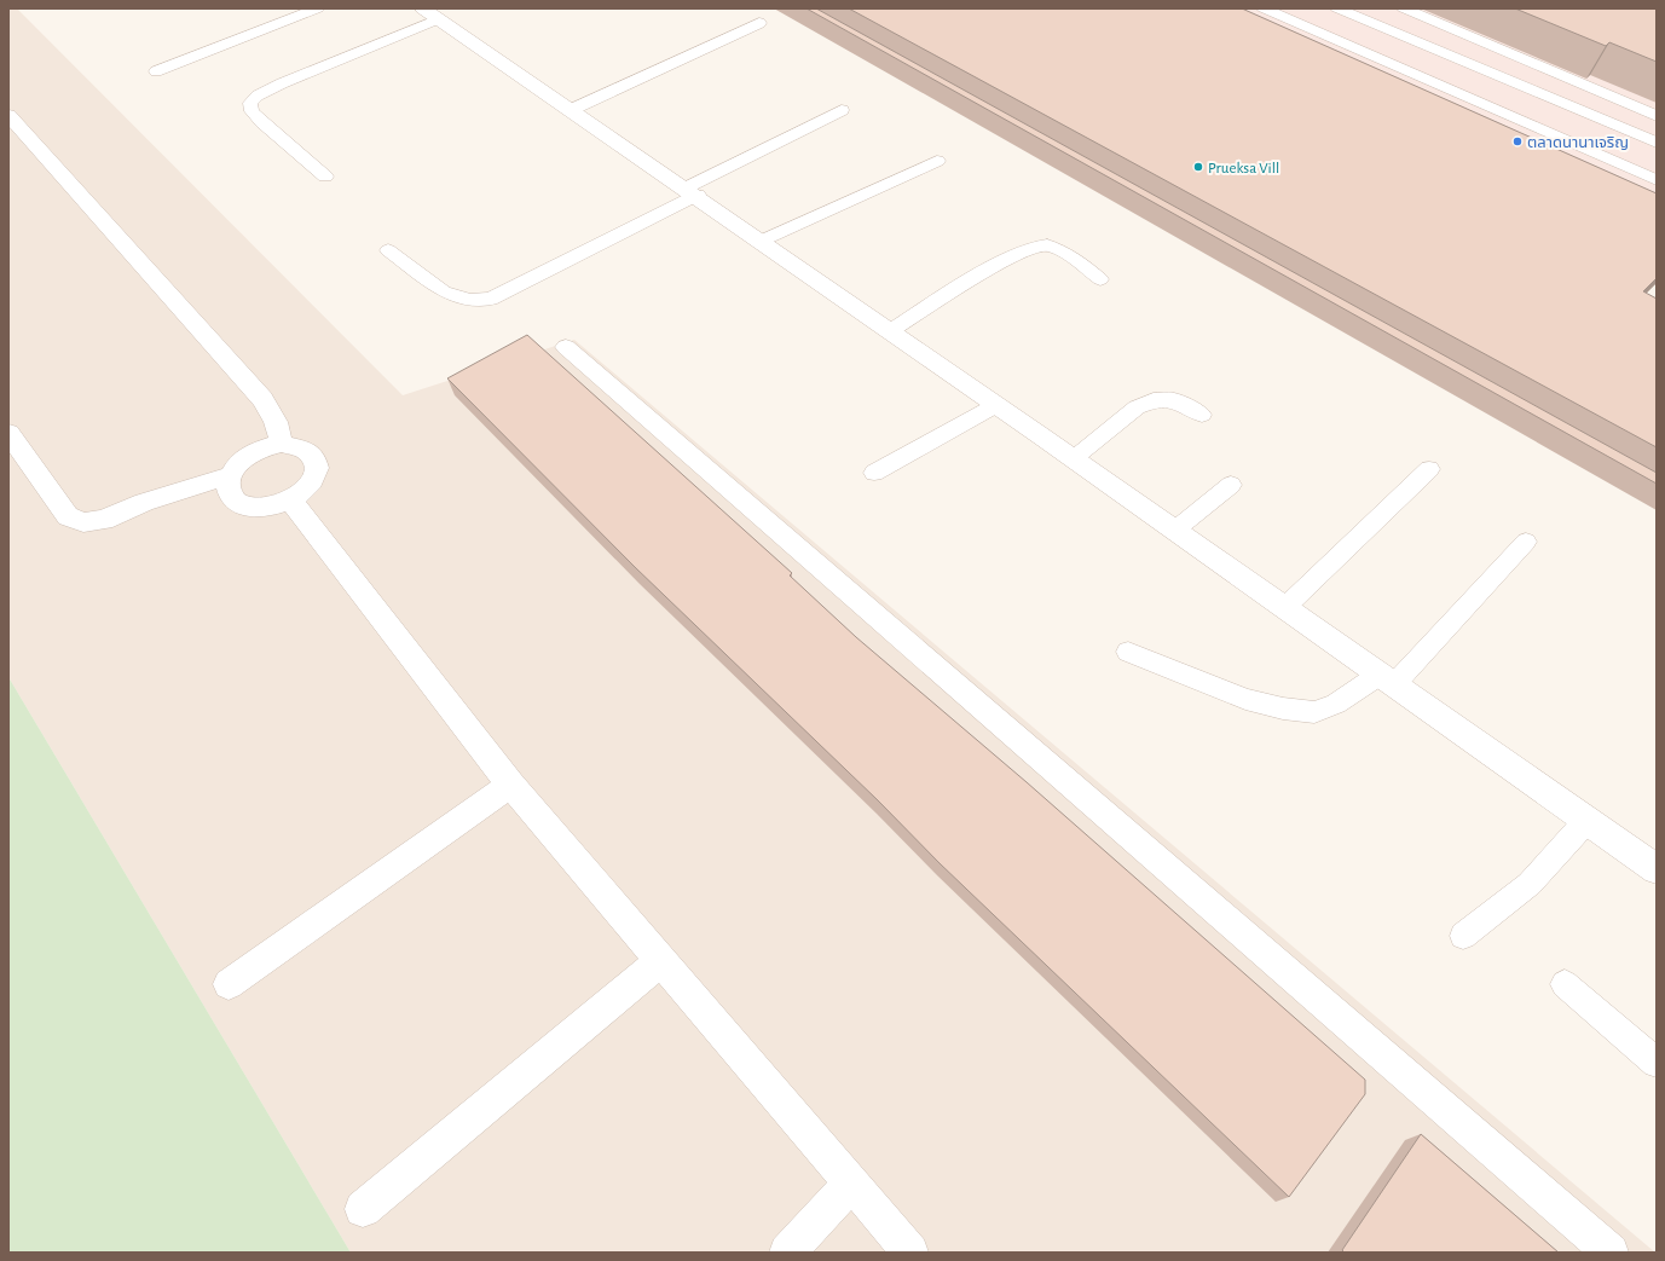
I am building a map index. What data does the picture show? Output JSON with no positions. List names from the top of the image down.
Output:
{
  "places": ["ตลาดนานาเจริญ", "Prueksa Vill"]
}
